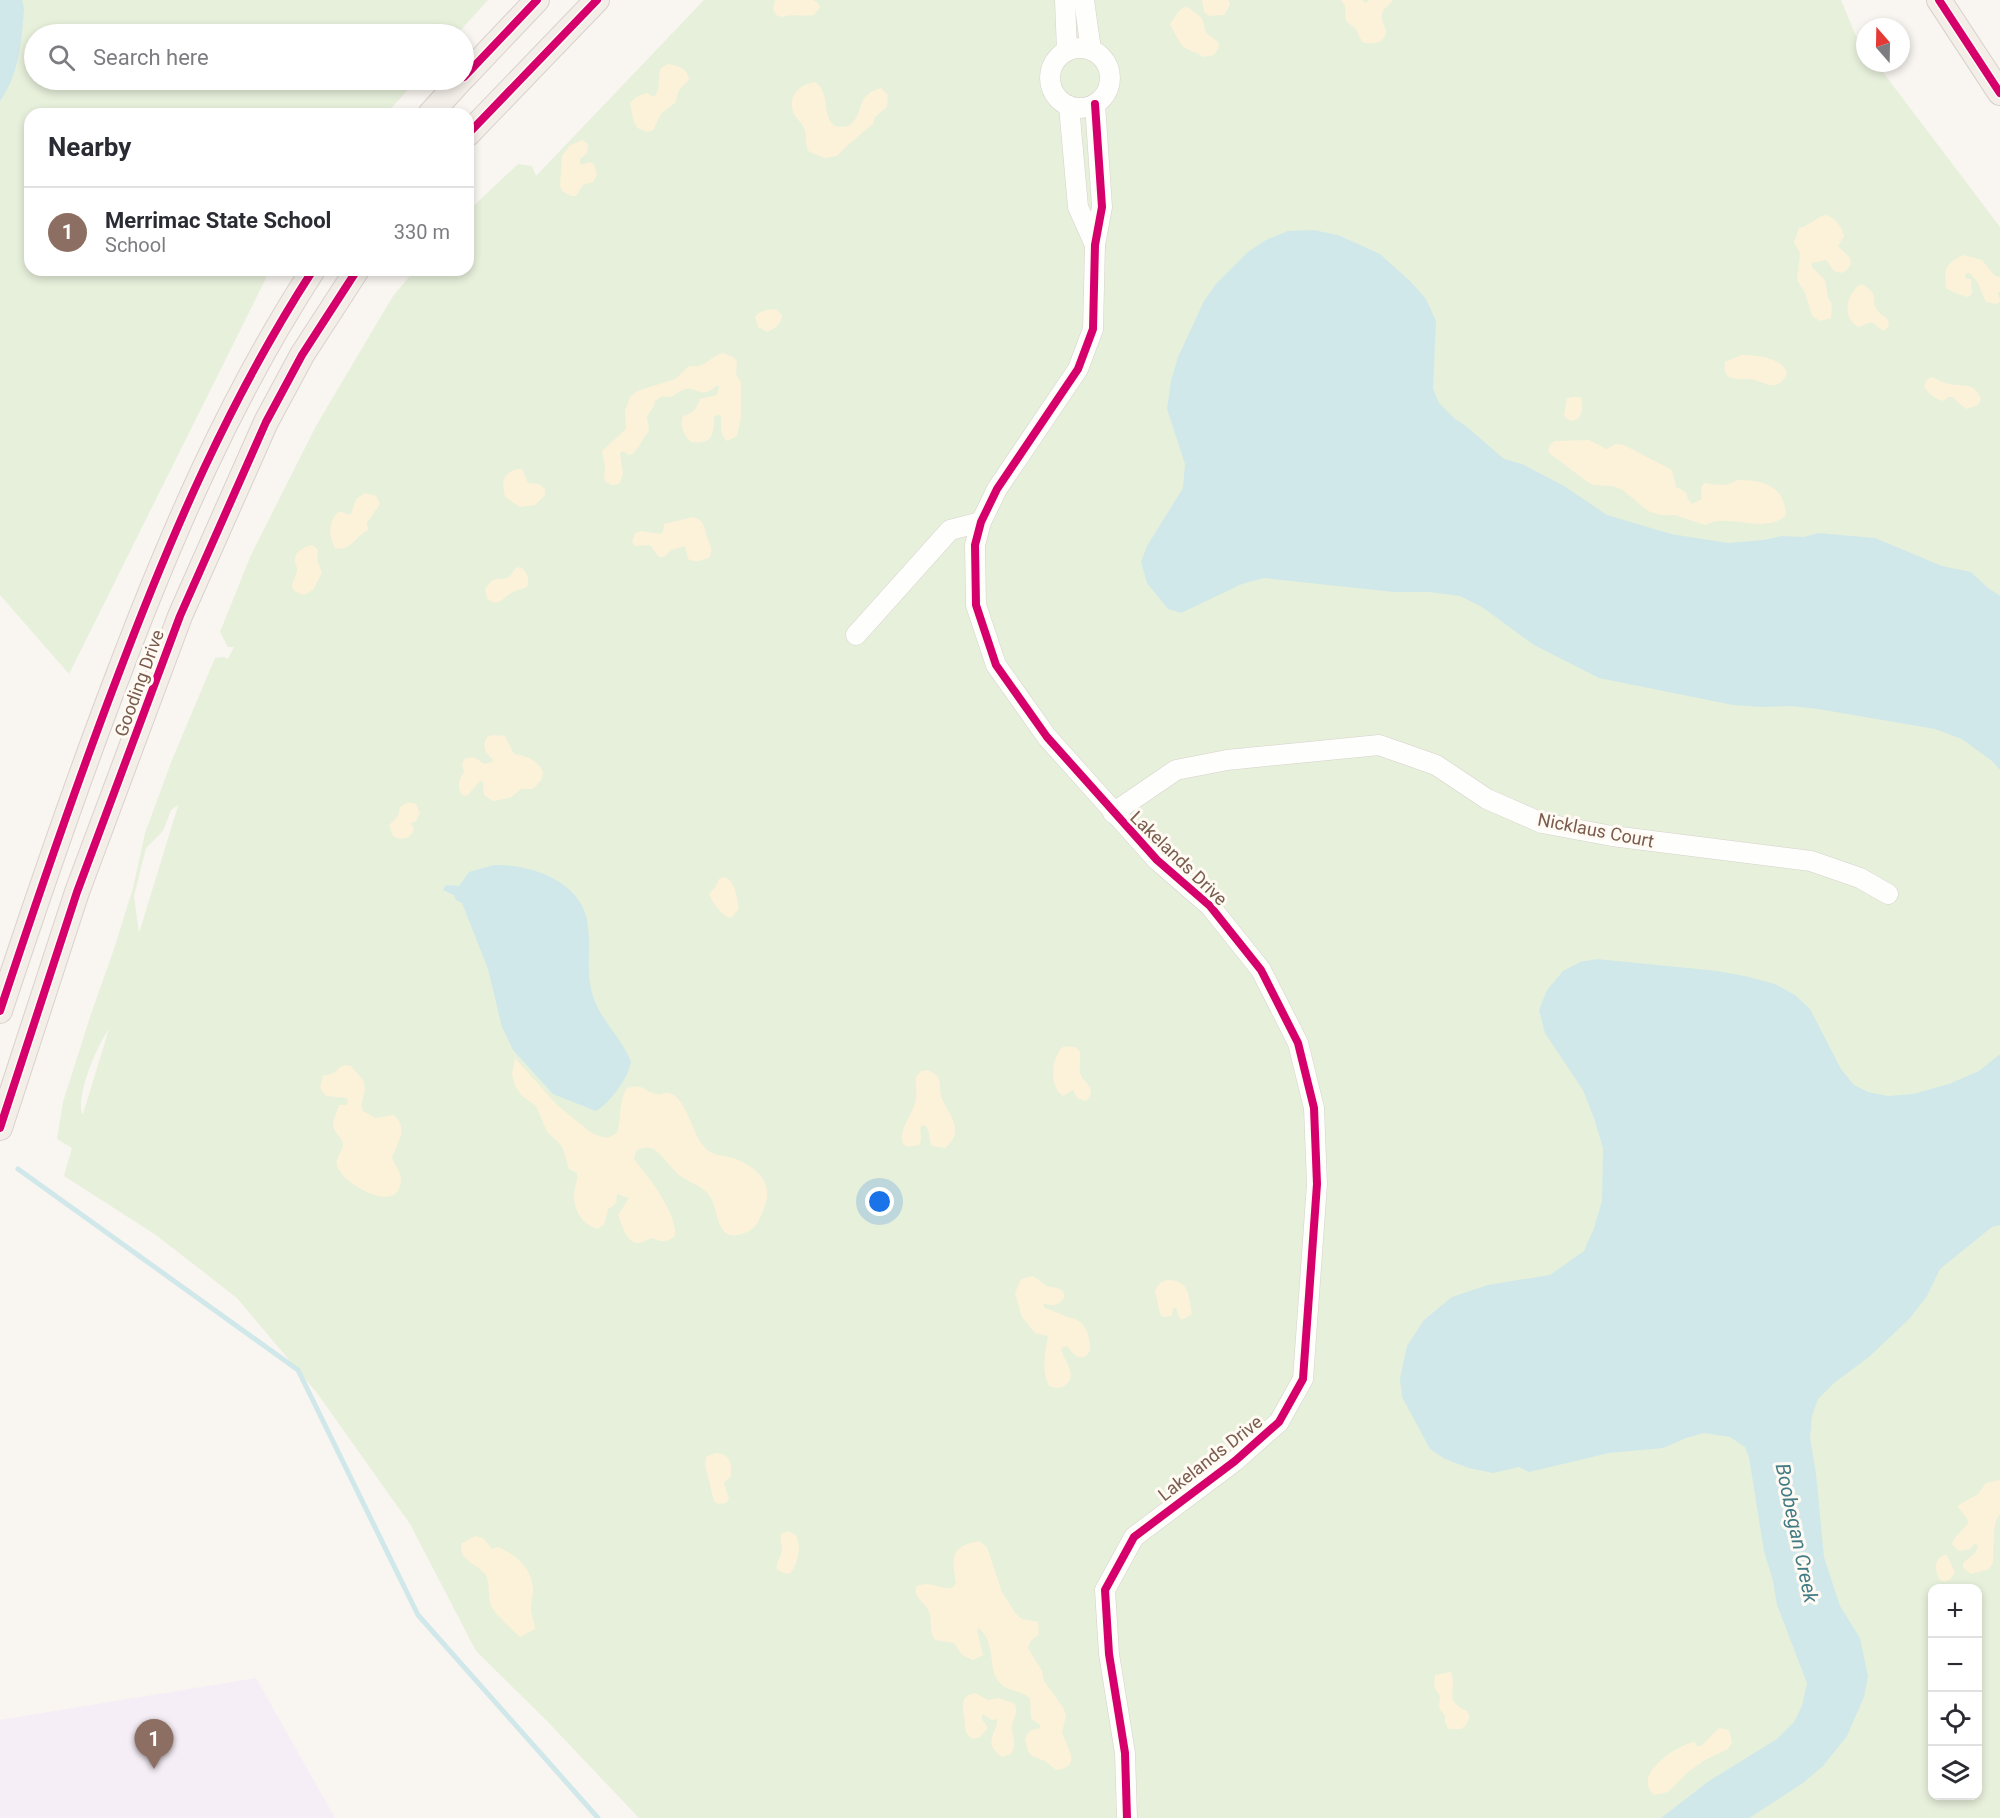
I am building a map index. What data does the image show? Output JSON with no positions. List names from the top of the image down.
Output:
{
  "streets": {
    "main road": ["Gooding Drive"],
    "street": ["Nicklaus Court", "Lakelands Drive"]
  },
  "crossings": [
    ["Nicklaus Court", "Lakelands Drive"]
  ],
  "water": ["Boobegan Creek"],
  "north": "top",
  "page": {
    "search": "Search here",
    "heading": "Nearby",
    "list": [
      {
        "mark": "1",
        "name": "Merrimac State School",
        "note": "School",
        "value": "330 m"
      }
    ],
    "map_buttons": ["+", "−"],
    "pins": "1"
  }
}
